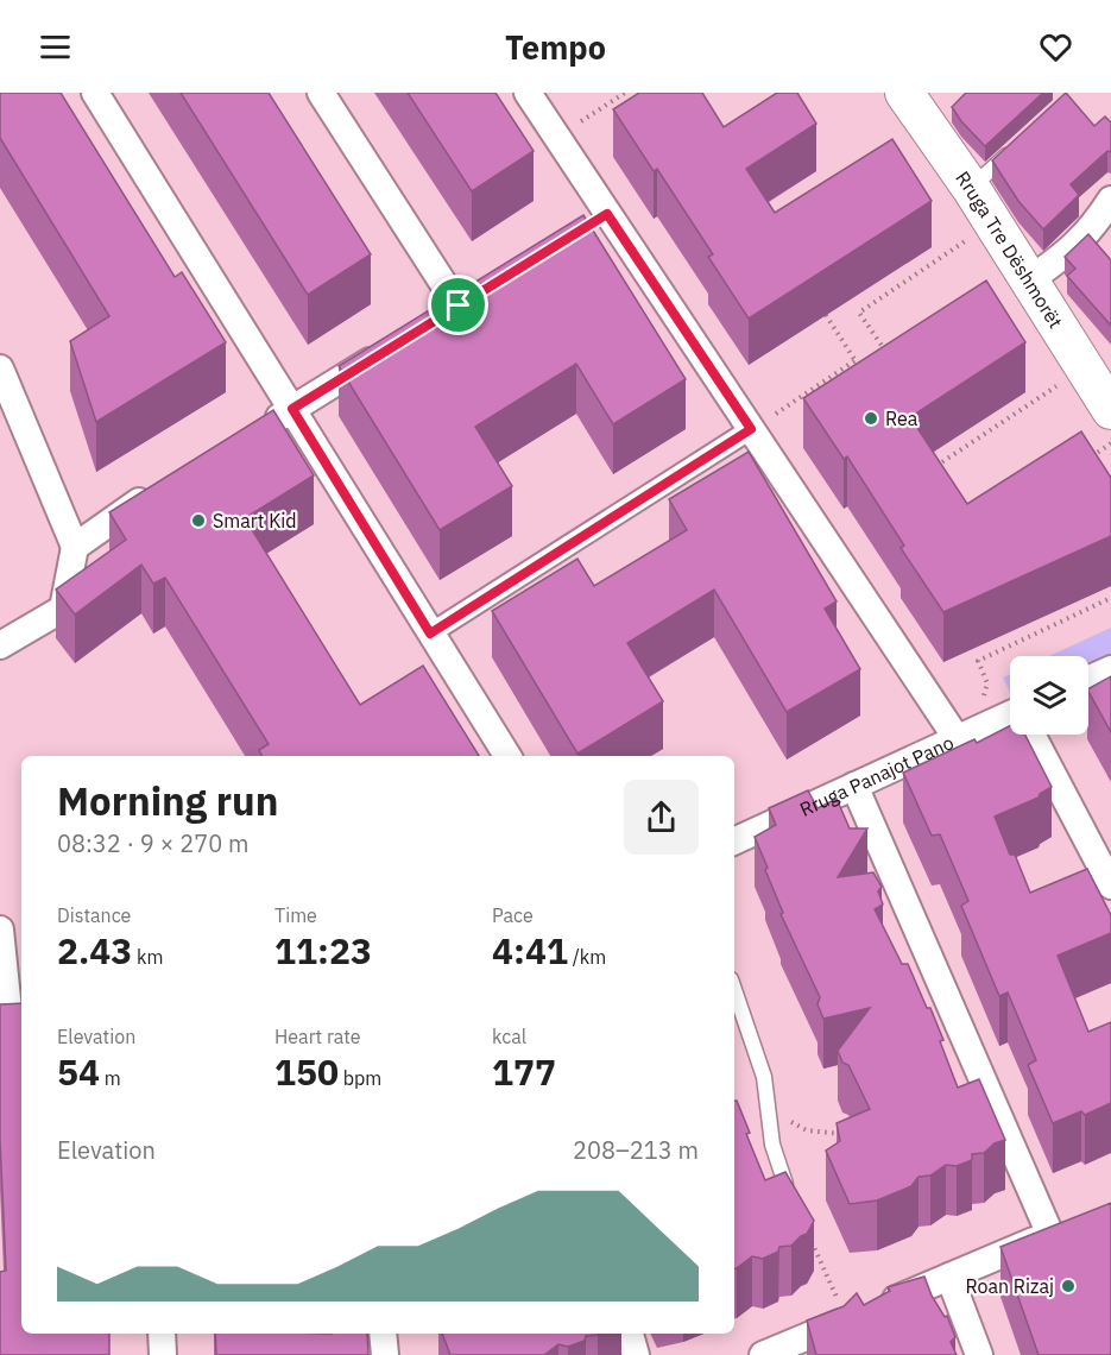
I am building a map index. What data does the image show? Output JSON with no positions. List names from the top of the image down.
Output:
{
  "streets": {
    "main road": ["Rruga Tre Dëshmorët"],
    "street": ["Rruga Panajot Pano"]
  },
  "places": ["Rea", "Smart Kid", "Roan Rizaj"],
  "page": {
    "header": "Tempo",
    "heading": ["Morning run", "08:32 · 9 × 270 m"],
    "stats": [
      ["Distance", "2.43 km"],
      ["Time", "11:23"],
      ["Pace", "4:41 /km"],
      ["Elevation", "54 m"],
      ["Heart rate", "150 bpm"],
      ["kcal", "177"]
    ],
    "chart": ["Elevation", "208–213 m"]
  }
}
